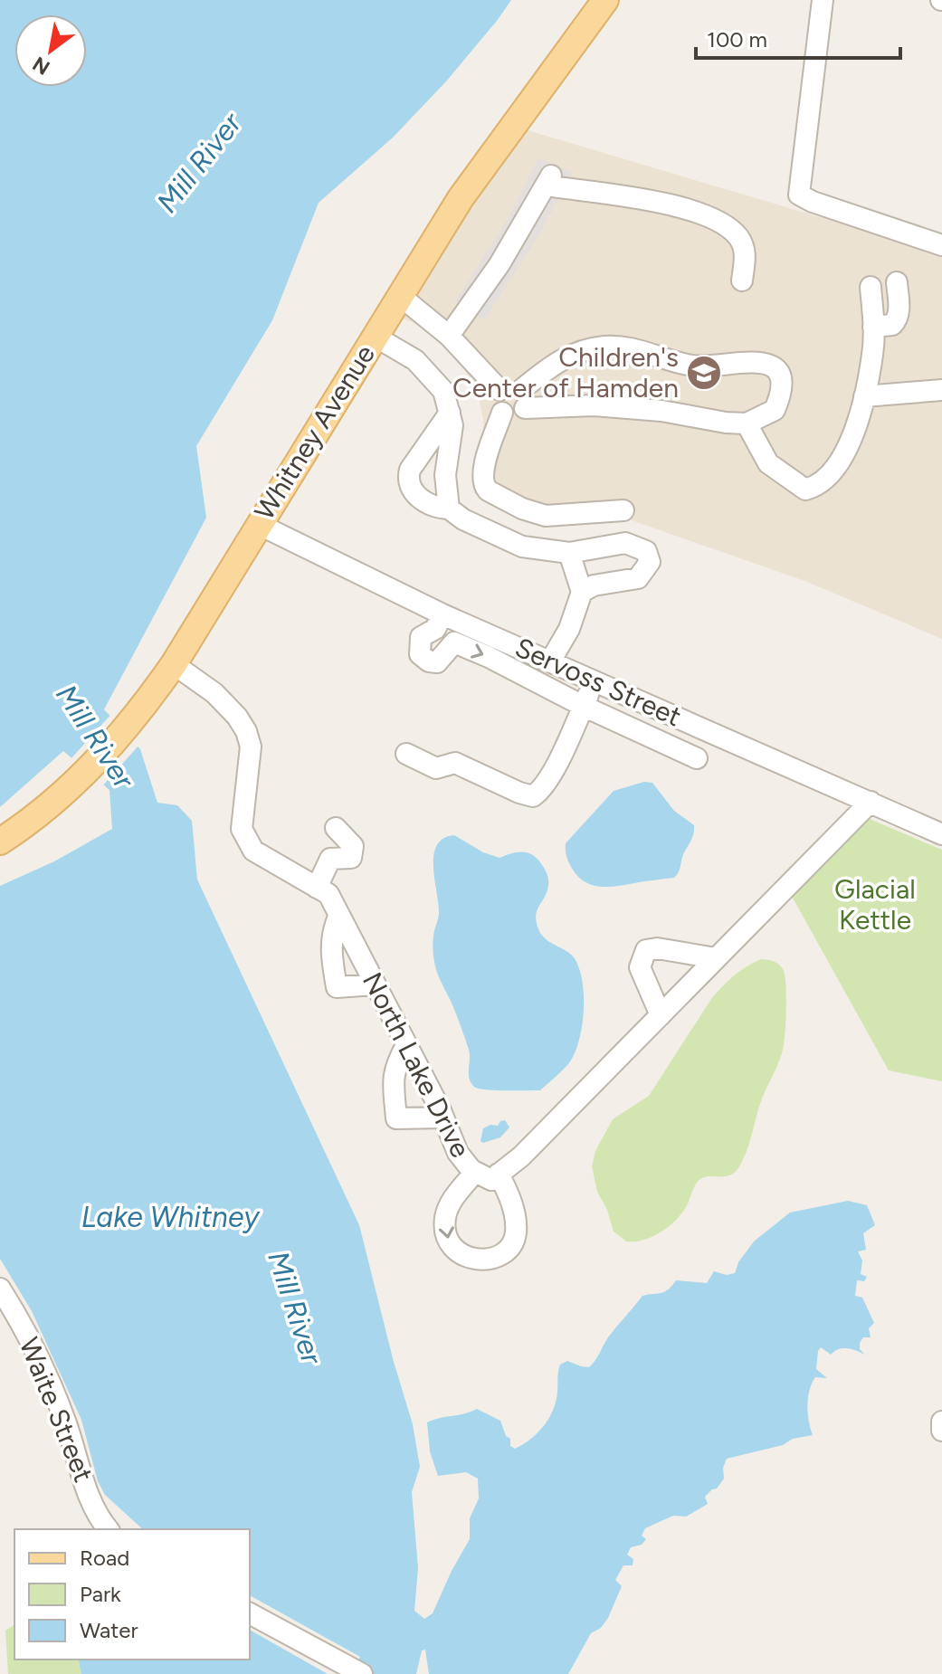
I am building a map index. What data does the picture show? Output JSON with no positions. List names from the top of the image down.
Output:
{
  "streets": {
    "main road": ["Whitney Avenue"],
    "street": ["Servoss Street", "North Lake Drive", "Waite Street"]
  },
  "crossings": [
    ["Whitney Avenue", "Servoss Street"],
    ["Whitney Avenue", "North Lake Drive"],
    ["Servoss Street", "North Lake Drive"]
  ],
  "water": ["Mill River", "Lake Whitney"],
  "parks": ["Glacial Kettle"],
  "places": {
    "school or university": ["Children's Center of Hamden"]
  },
  "legend": ["Road", "Park", "Water"],
  "scale_bar": "100 m",
  "north": "bottom left"
}
